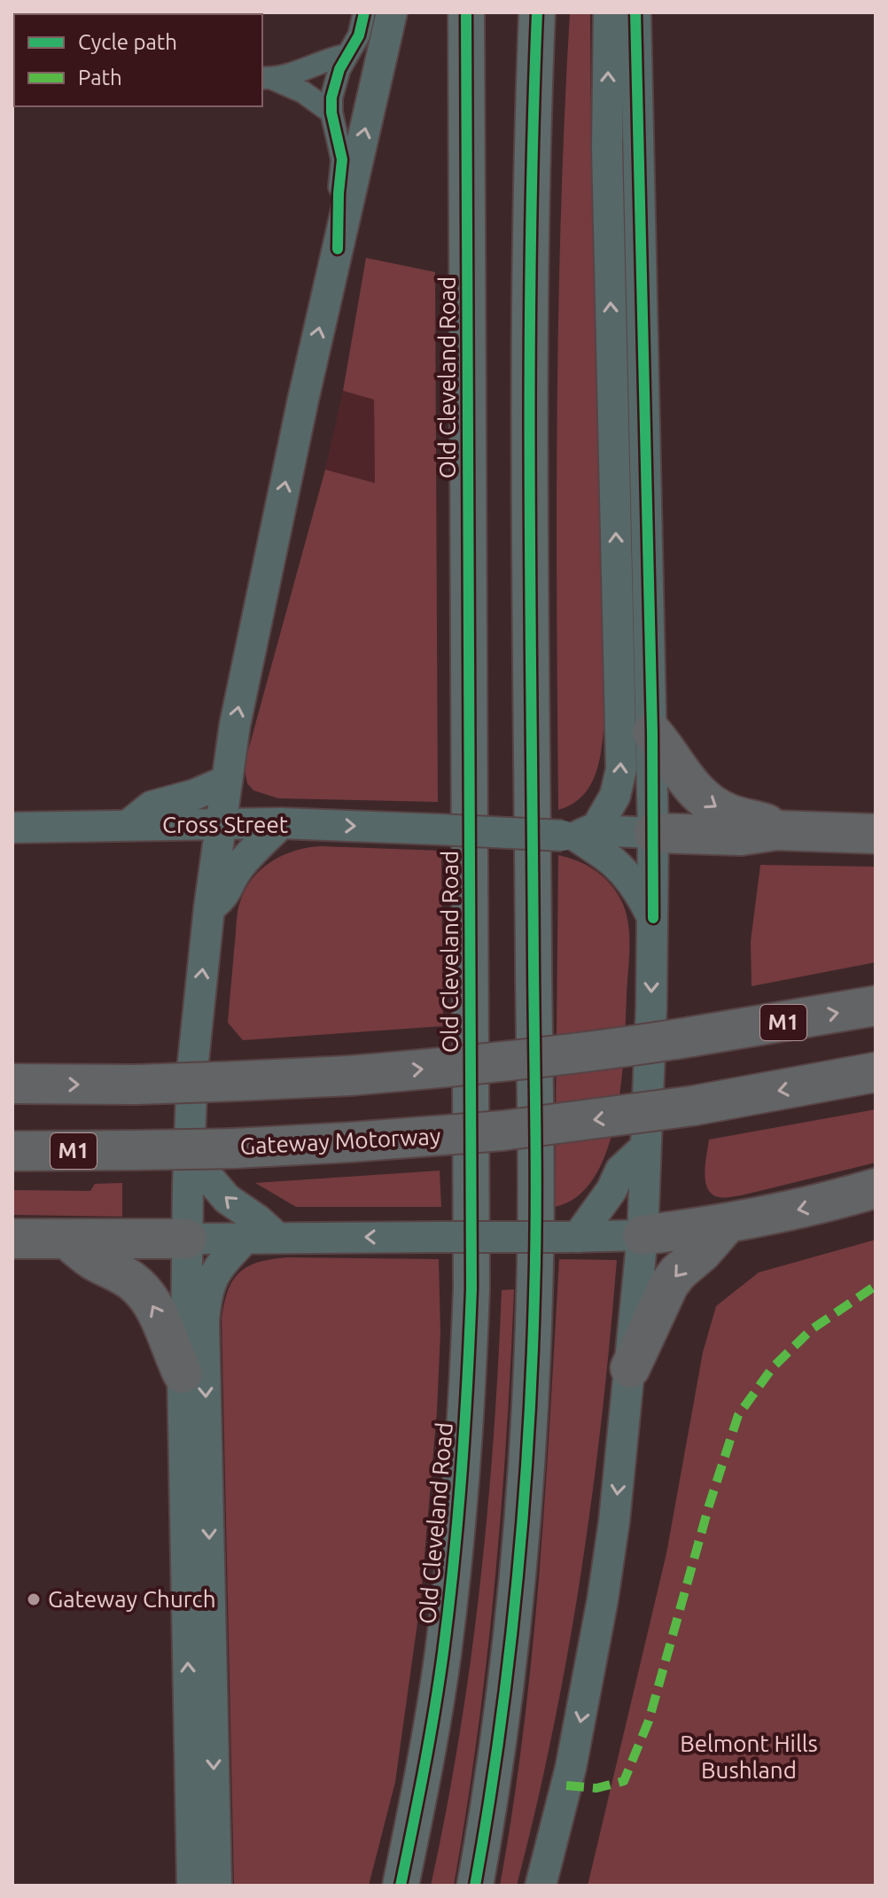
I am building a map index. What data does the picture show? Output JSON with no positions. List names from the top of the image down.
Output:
{
  "streets": {
    "highway": ["Old Cleveland Road", "M1", "Gateway Motorway"],
    "main road": ["Cross Street"]
  },
  "one_way": ["Cross Street"],
  "parks": ["Belmont Hills Bushland"],
  "places": ["Gateway Church"],
  "legend": ["Cycle path", "Path"]
}
